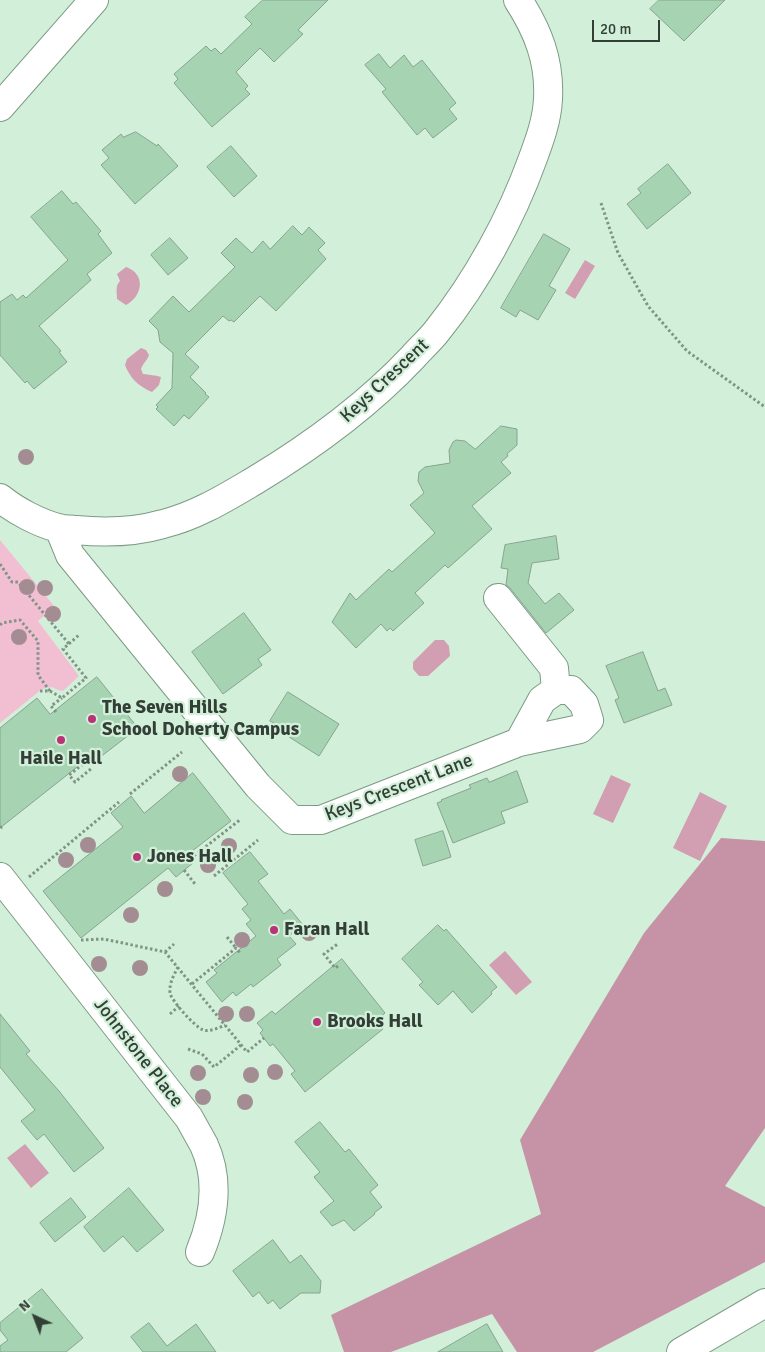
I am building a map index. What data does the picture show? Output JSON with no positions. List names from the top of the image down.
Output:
{
  "streets": {
    "street": ["Keys Crescent", "Keys Crescent Lane", "Johnstone Place"]
  },
  "crossings": [
    ["Keys Crescent", "Keys Crescent Lane"]
  ],
  "places": [
    "The Seven Hills School Doherty Campus",
    "Haile Hall",
    "Jones Hall",
    "Faran Hall",
    "Brooks Hall"
  ],
  "scale_bar": "20 m",
  "north": "top left"
}
